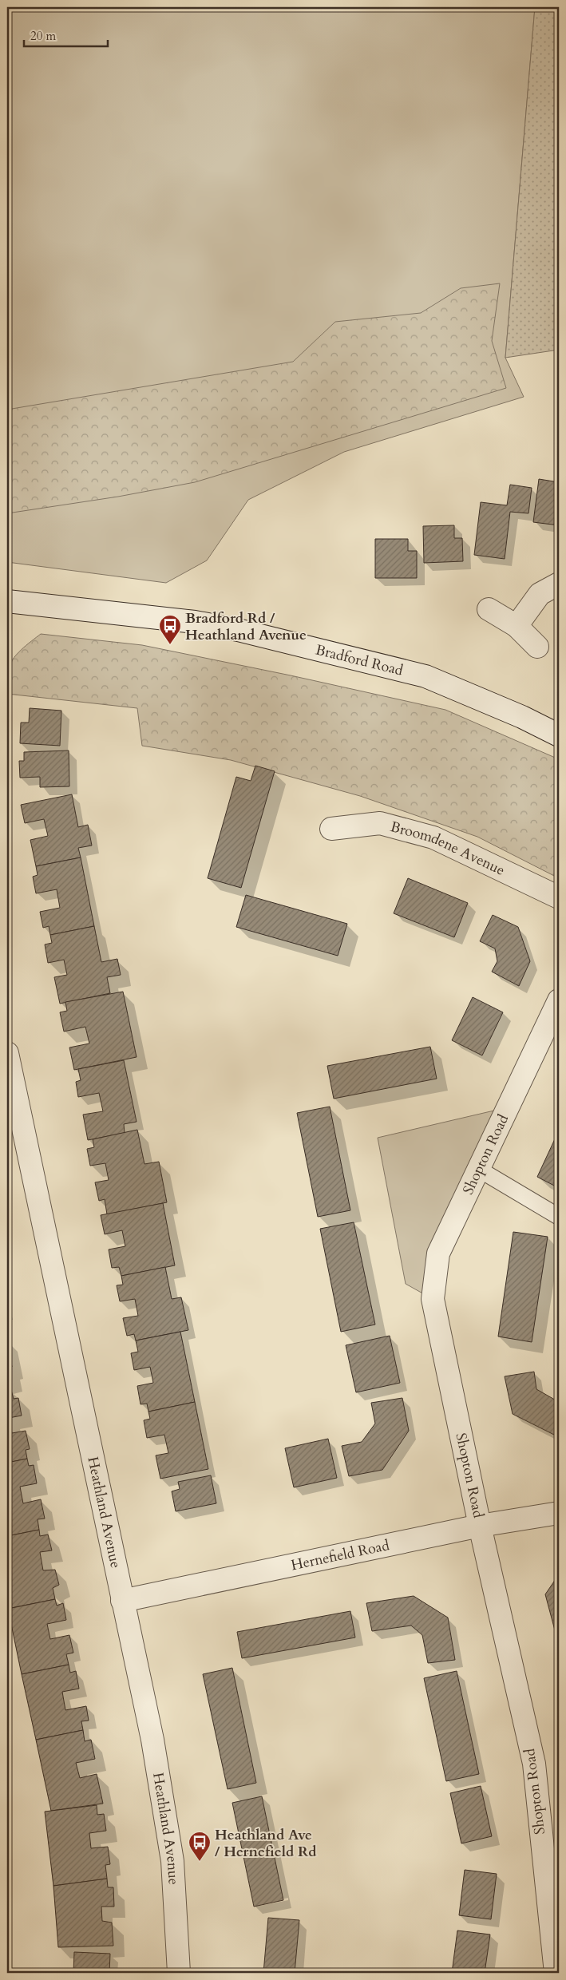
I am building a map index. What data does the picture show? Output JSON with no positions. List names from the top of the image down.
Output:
{
  "streets": {
    "street": [
      "Bradford Road",
      "Broomdene Avenue",
      "Shopton Road",
      "Heathland Avenue",
      "Hernefield Road"
    ]
  },
  "crossings": [
    ["Shopton Road", "Hernefield Road"],
    ["Heathland Avenue", "Hernefield Road"]
  ],
  "places": {
    "bus stop": ["Bradford Rd / Heathland Avenue", "Heathland Ave / Hernefield Rd"]
  },
  "scale_bar": "20 m"
}
